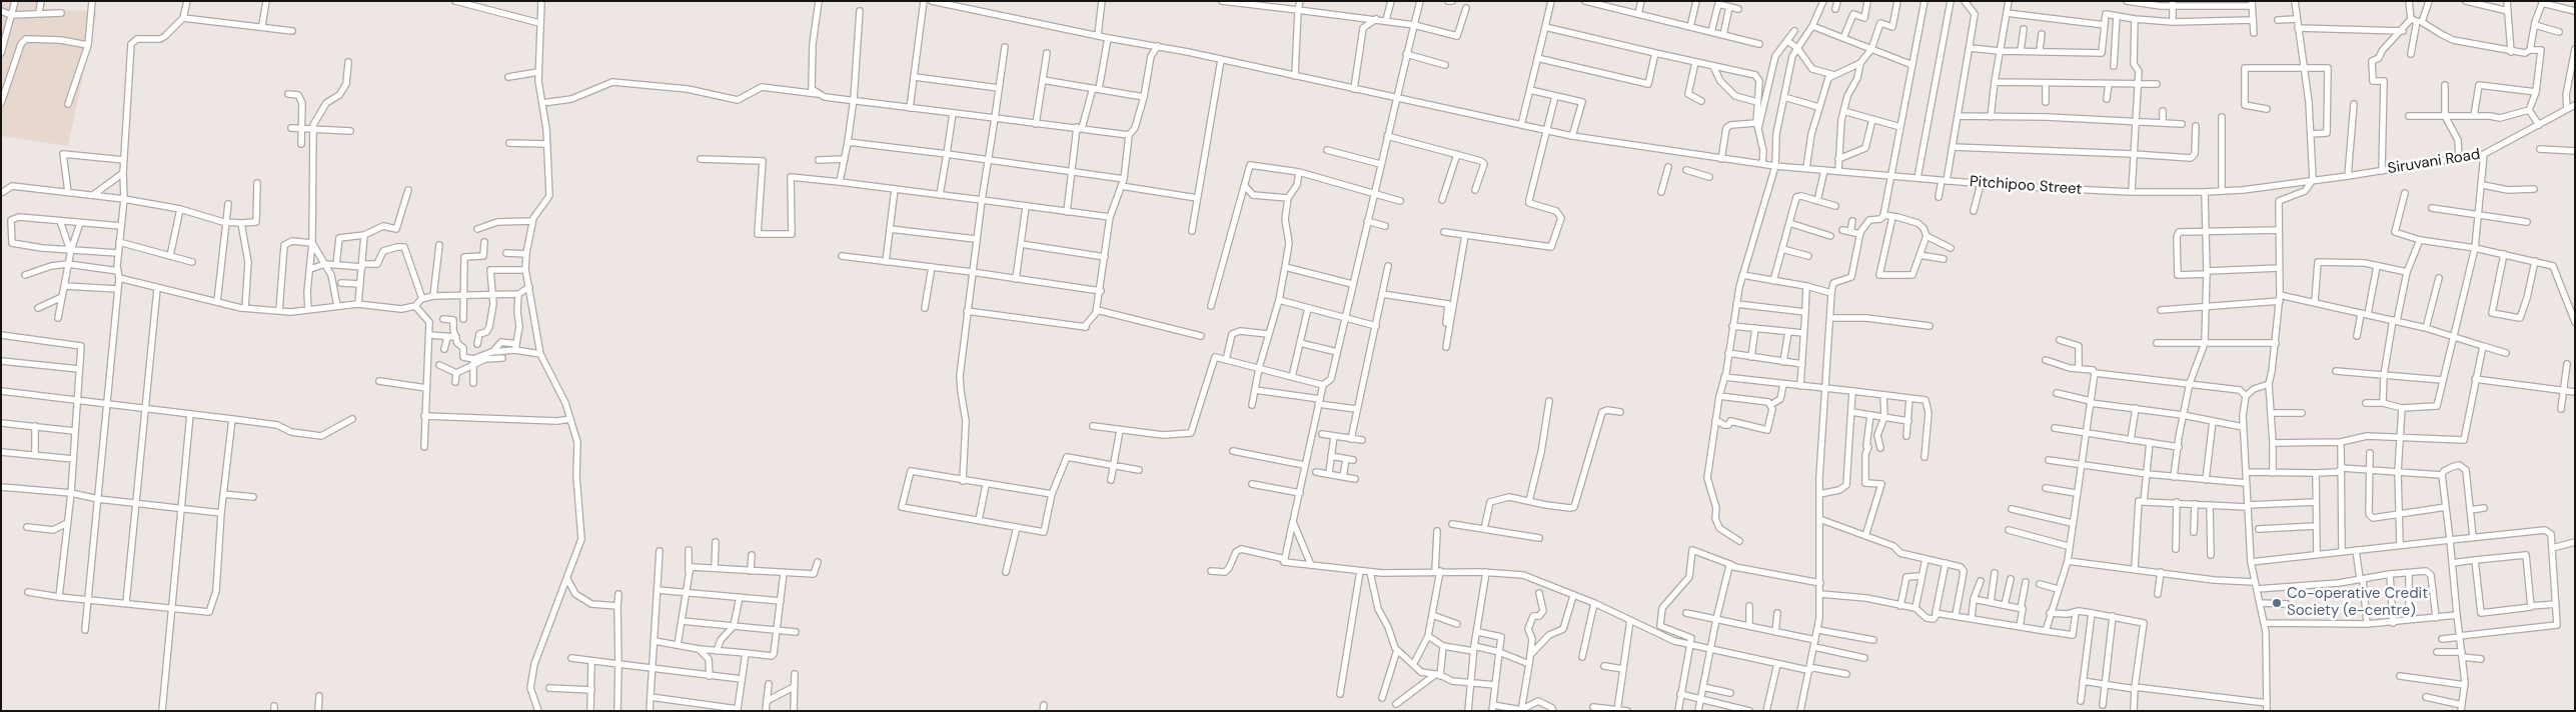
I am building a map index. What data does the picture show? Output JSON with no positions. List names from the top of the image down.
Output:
{
  "streets": {
    "street": ["Siruvani Road", "Pitchipoo Street"]
  },
  "crossings": [
    ["Siruvani Road", "Pitchipoo Street"]
  ],
  "places": ["Co-operative Credit Society (e-centre)"]
}
